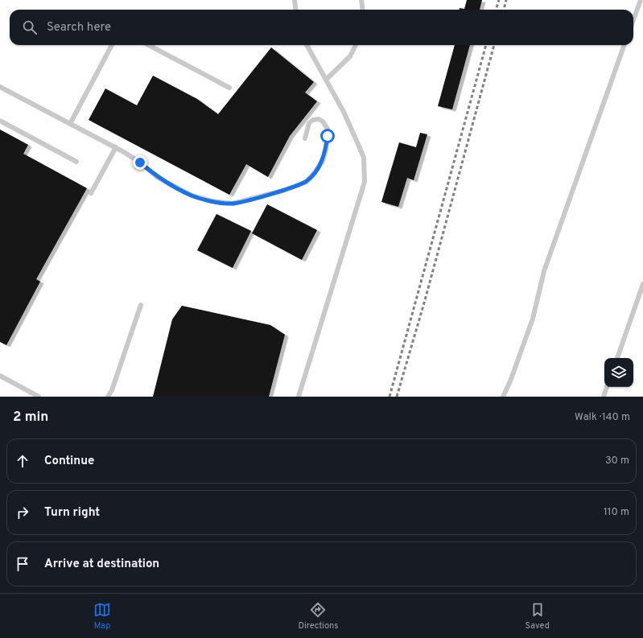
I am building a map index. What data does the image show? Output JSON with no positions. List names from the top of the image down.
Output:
{
  "page": {
    "search": "Search here",
    "heading": ["2 min", "Walk · 140 m"],
    "list": [
      ["Continue", "30 m"],
      ["Turn right", "110 m"],
      "Arrive at destination"
    ],
    "nav": ["Map", "Directions", "Saved"]
  }
}
